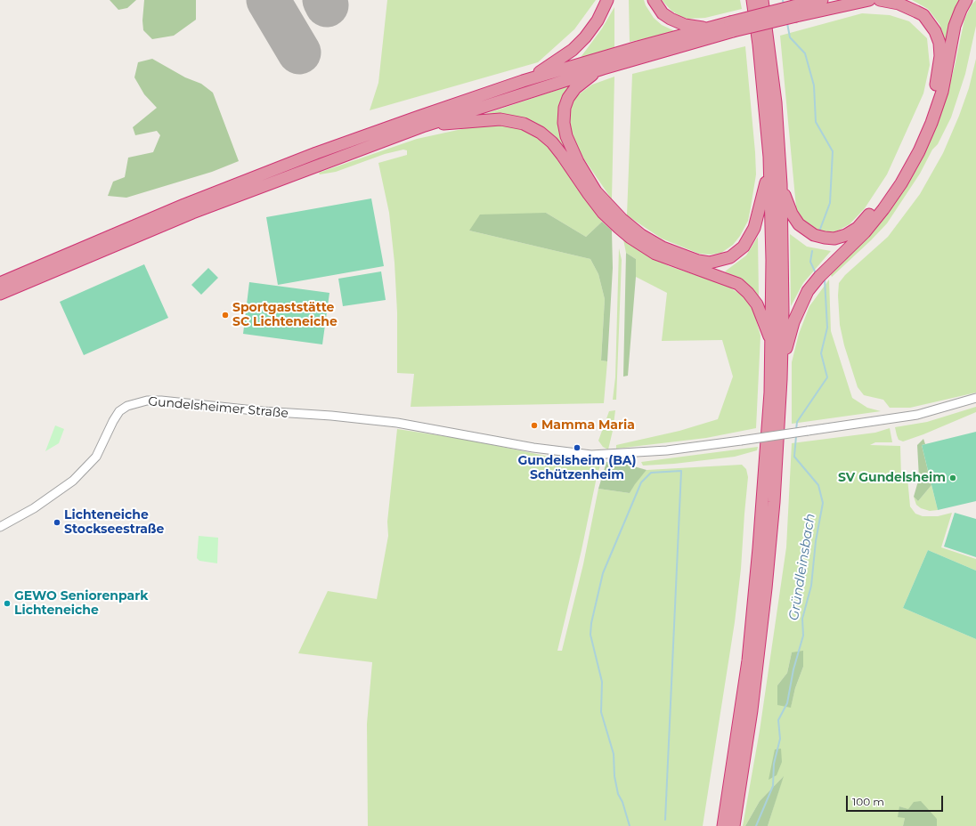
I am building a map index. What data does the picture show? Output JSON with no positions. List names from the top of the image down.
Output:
{
  "streets": {
    "street": ["Gundelsheimer Straße"]
  },
  "water": ["Gründleinsbach"],
  "places": [
    "Sportgaststätte SC Lichteneiche",
    "Mamma Maria",
    "Gundelsheim (BA) Schützenheim",
    "SV Gundelsheim",
    "Lichteneiche Stockseestraße",
    "GEWO Seniorenpark Lichteneiche"
  ],
  "scale_bar": "100 m"
}
